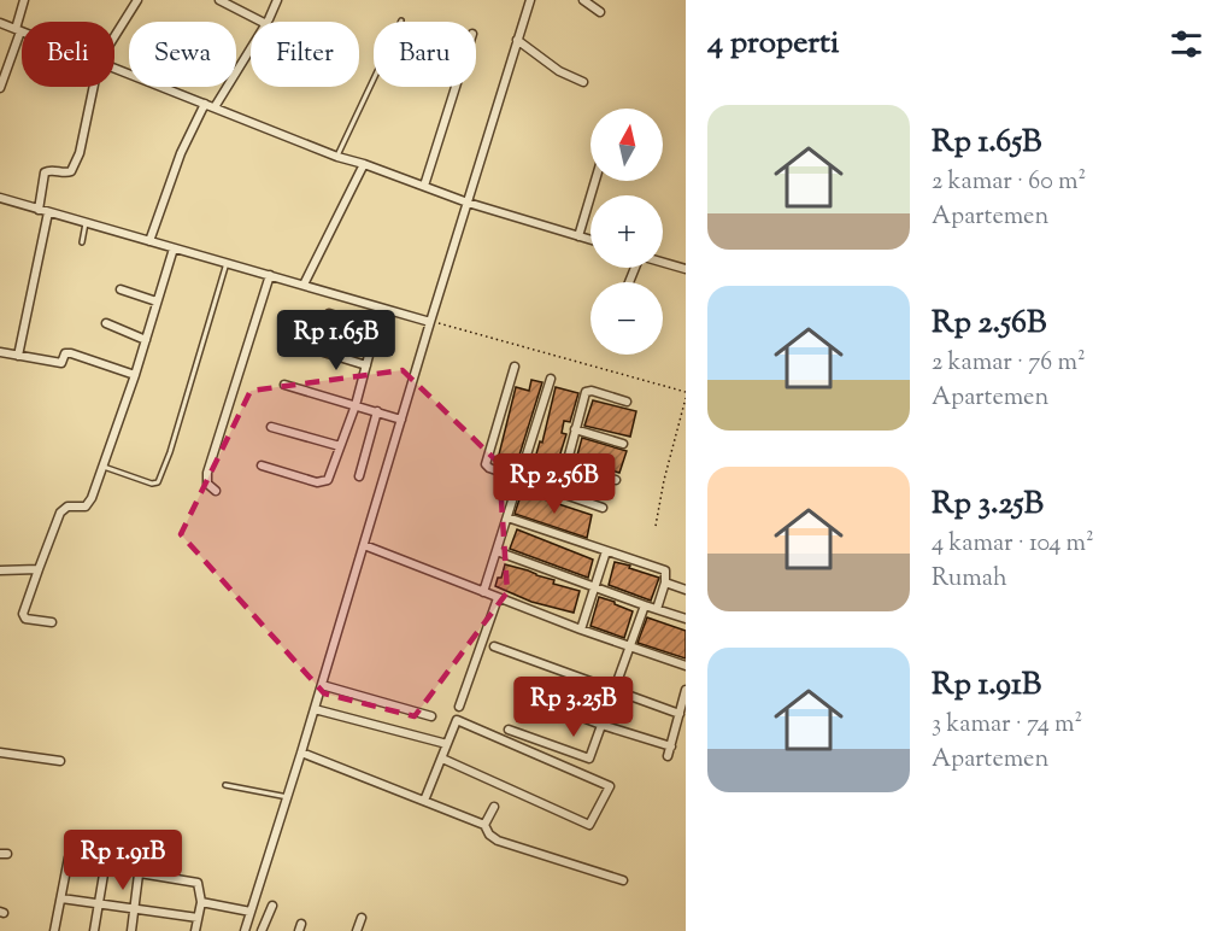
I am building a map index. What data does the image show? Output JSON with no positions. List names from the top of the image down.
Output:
{
  "north": "top",
  "page": {
    "heading": "4 properti",
    "chip": [
      "Beli",
      "Sewa",
      "Filter",
      "Baru"
    ],
    "list": [
      {
        "name": "Rp 1.65B",
        "note": "2 kamar · 60 m² · Apartemen"
      },
      {
        "name": "Rp 2.56B",
        "note": "2 kamar · 76 m² · Apartemen"
      },
      {
        "name": "Rp 3.25B",
        "note": "4 kamar · 104 m² · Rumah"
      },
      {
        "name": "Rp 1.91B",
        "note": "3 kamar · 74 m² · Apartemen"
      }
    ],
    "map_buttons": ["+", "−"],
    "price": [
      "Rp 1.65B",
      "Rp 2.56B",
      "Rp 3.25B",
      "Rp 1.91B"
    ]
  }
}
